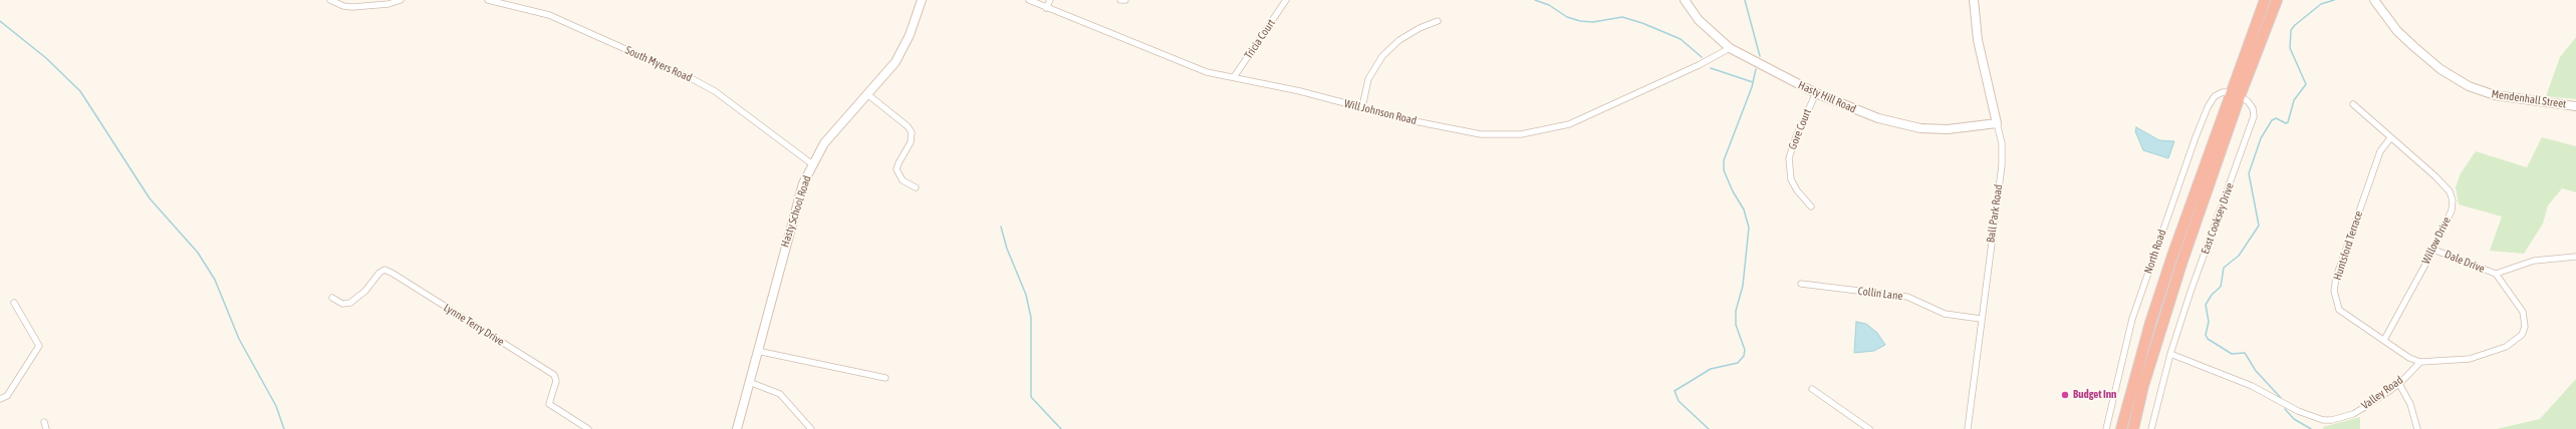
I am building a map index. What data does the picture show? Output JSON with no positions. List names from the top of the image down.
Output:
{
  "streets": {
    "street": [
      "Tricia Court",
      "South Myers Road",
      "Hasty Hill Road",
      "Mendenhall Street",
      "Will Johnson Road",
      "Gore Court",
      "Hasty School Road",
      "Ball Park Road",
      "East Cooksey Drive",
      "Willow Drive",
      "Huntsford Terrace",
      "North Road",
      "Dale Drive",
      "Collin Lane",
      "Lynne Terry Drive",
      "Valley Road"
    ]
  },
  "crossings": [
    ["Tricia Court", "Will Johnson Road"],
    ["South Myers Road", "Hasty School Road"],
    ["Hasty Hill Road", "Will Johnson Road"],
    ["Hasty Hill Road", "Gore Court"],
    ["Hasty Hill Road", "Ball Park Road"],
    ["Ball Park Road", "Collin Lane"],
    ["East Cooksey Drive", "North Road"],
    ["East Cooksey Drive", "Valley Road"],
    ["Willow Drive", "Huntsford Terrace"],
    ["Willow Drive", "Dale Drive"],
    ["Huntsford Terrace", "Valley Road"]
  ],
  "places": ["Budget Inn"]
}
